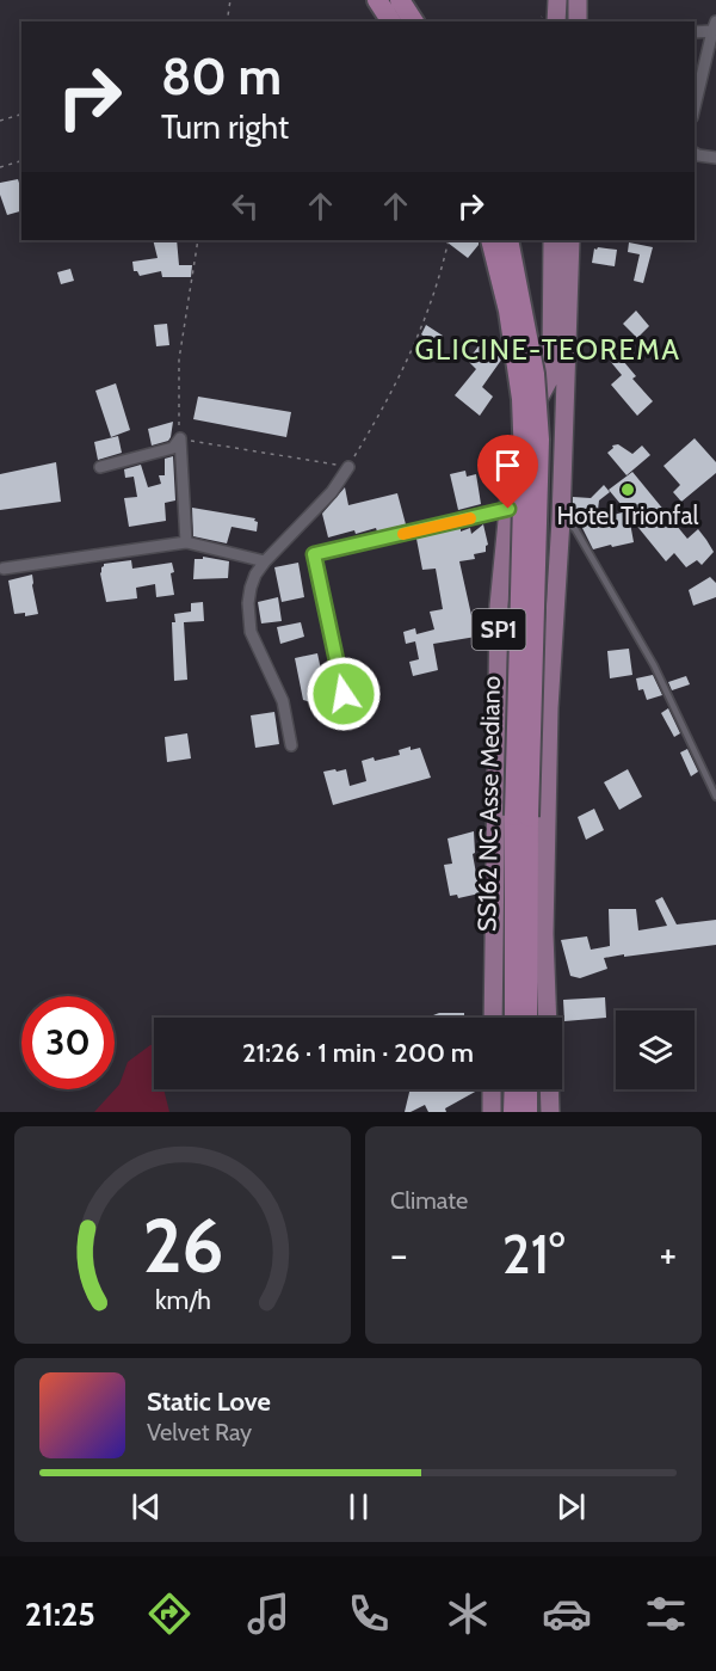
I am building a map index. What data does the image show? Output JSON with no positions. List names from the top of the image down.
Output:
{
  "streets": {
    "highway": ["SS162 NC Asse Mediano"],
    "main road": ["SP1"]
  },
  "districts": ["GLICINE-TEOREMA"],
  "places": ["Hotel Trionfal"],
  "page": {
    "turn": ["80 m", "Turn right"],
    "limit": "30",
    "trip": "21:26 · 1 min · 200 m",
    "tile": "Climate",
    "heat": ["−", "21°", "+"],
    "song": ["Static Love", "Velvet Ray"],
    "tabs": "21:25",
    "gauge": ["26", "km/h"]
  }
}
